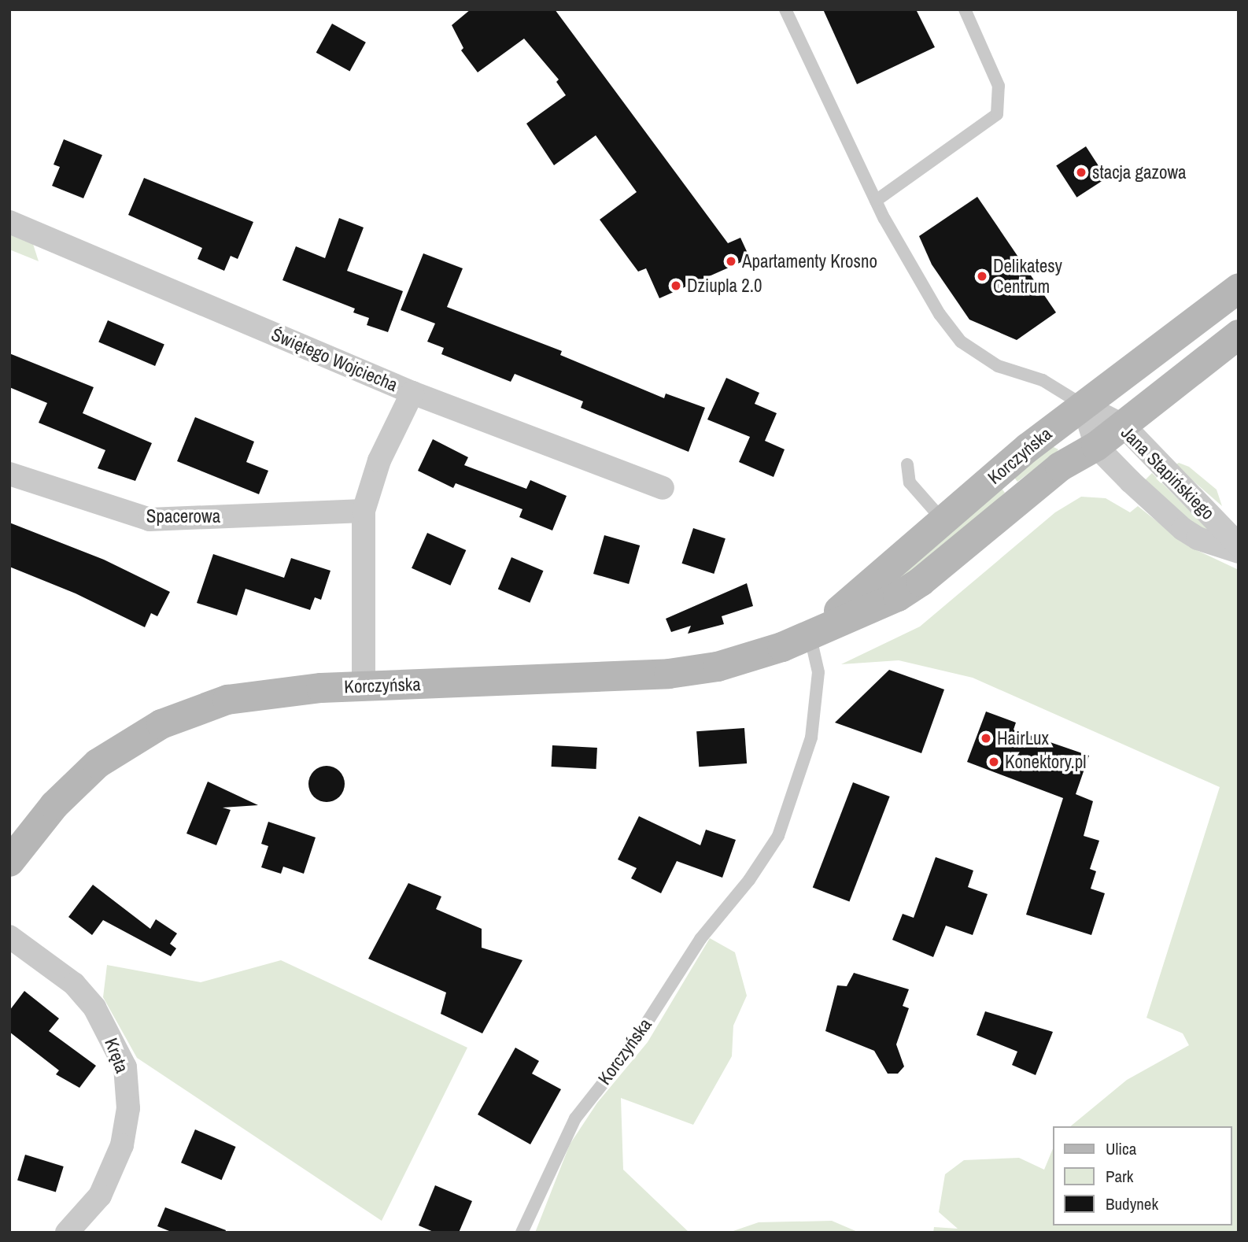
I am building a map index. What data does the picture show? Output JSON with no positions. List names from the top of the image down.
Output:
{
  "streets": {
    "main road": ["Korczyńska"],
    "street": [
      "Świętego Wojciecha",
      "Jana Stapińskiego",
      "Spacerowa",
      "Kręta"
    ]
  },
  "crossings": [
    ["Korczyńska", "Jana Stapińskiego"]
  ],
  "places": [
    "stacja gazowa",
    "Apartamenty Krosno",
    "Delikatesy Centrum",
    "Dziupla 2.0",
    "HairLux",
    "Konektory.pl"
  ],
  "legend": ["Ulica", "Park", "Budynek"]
}
